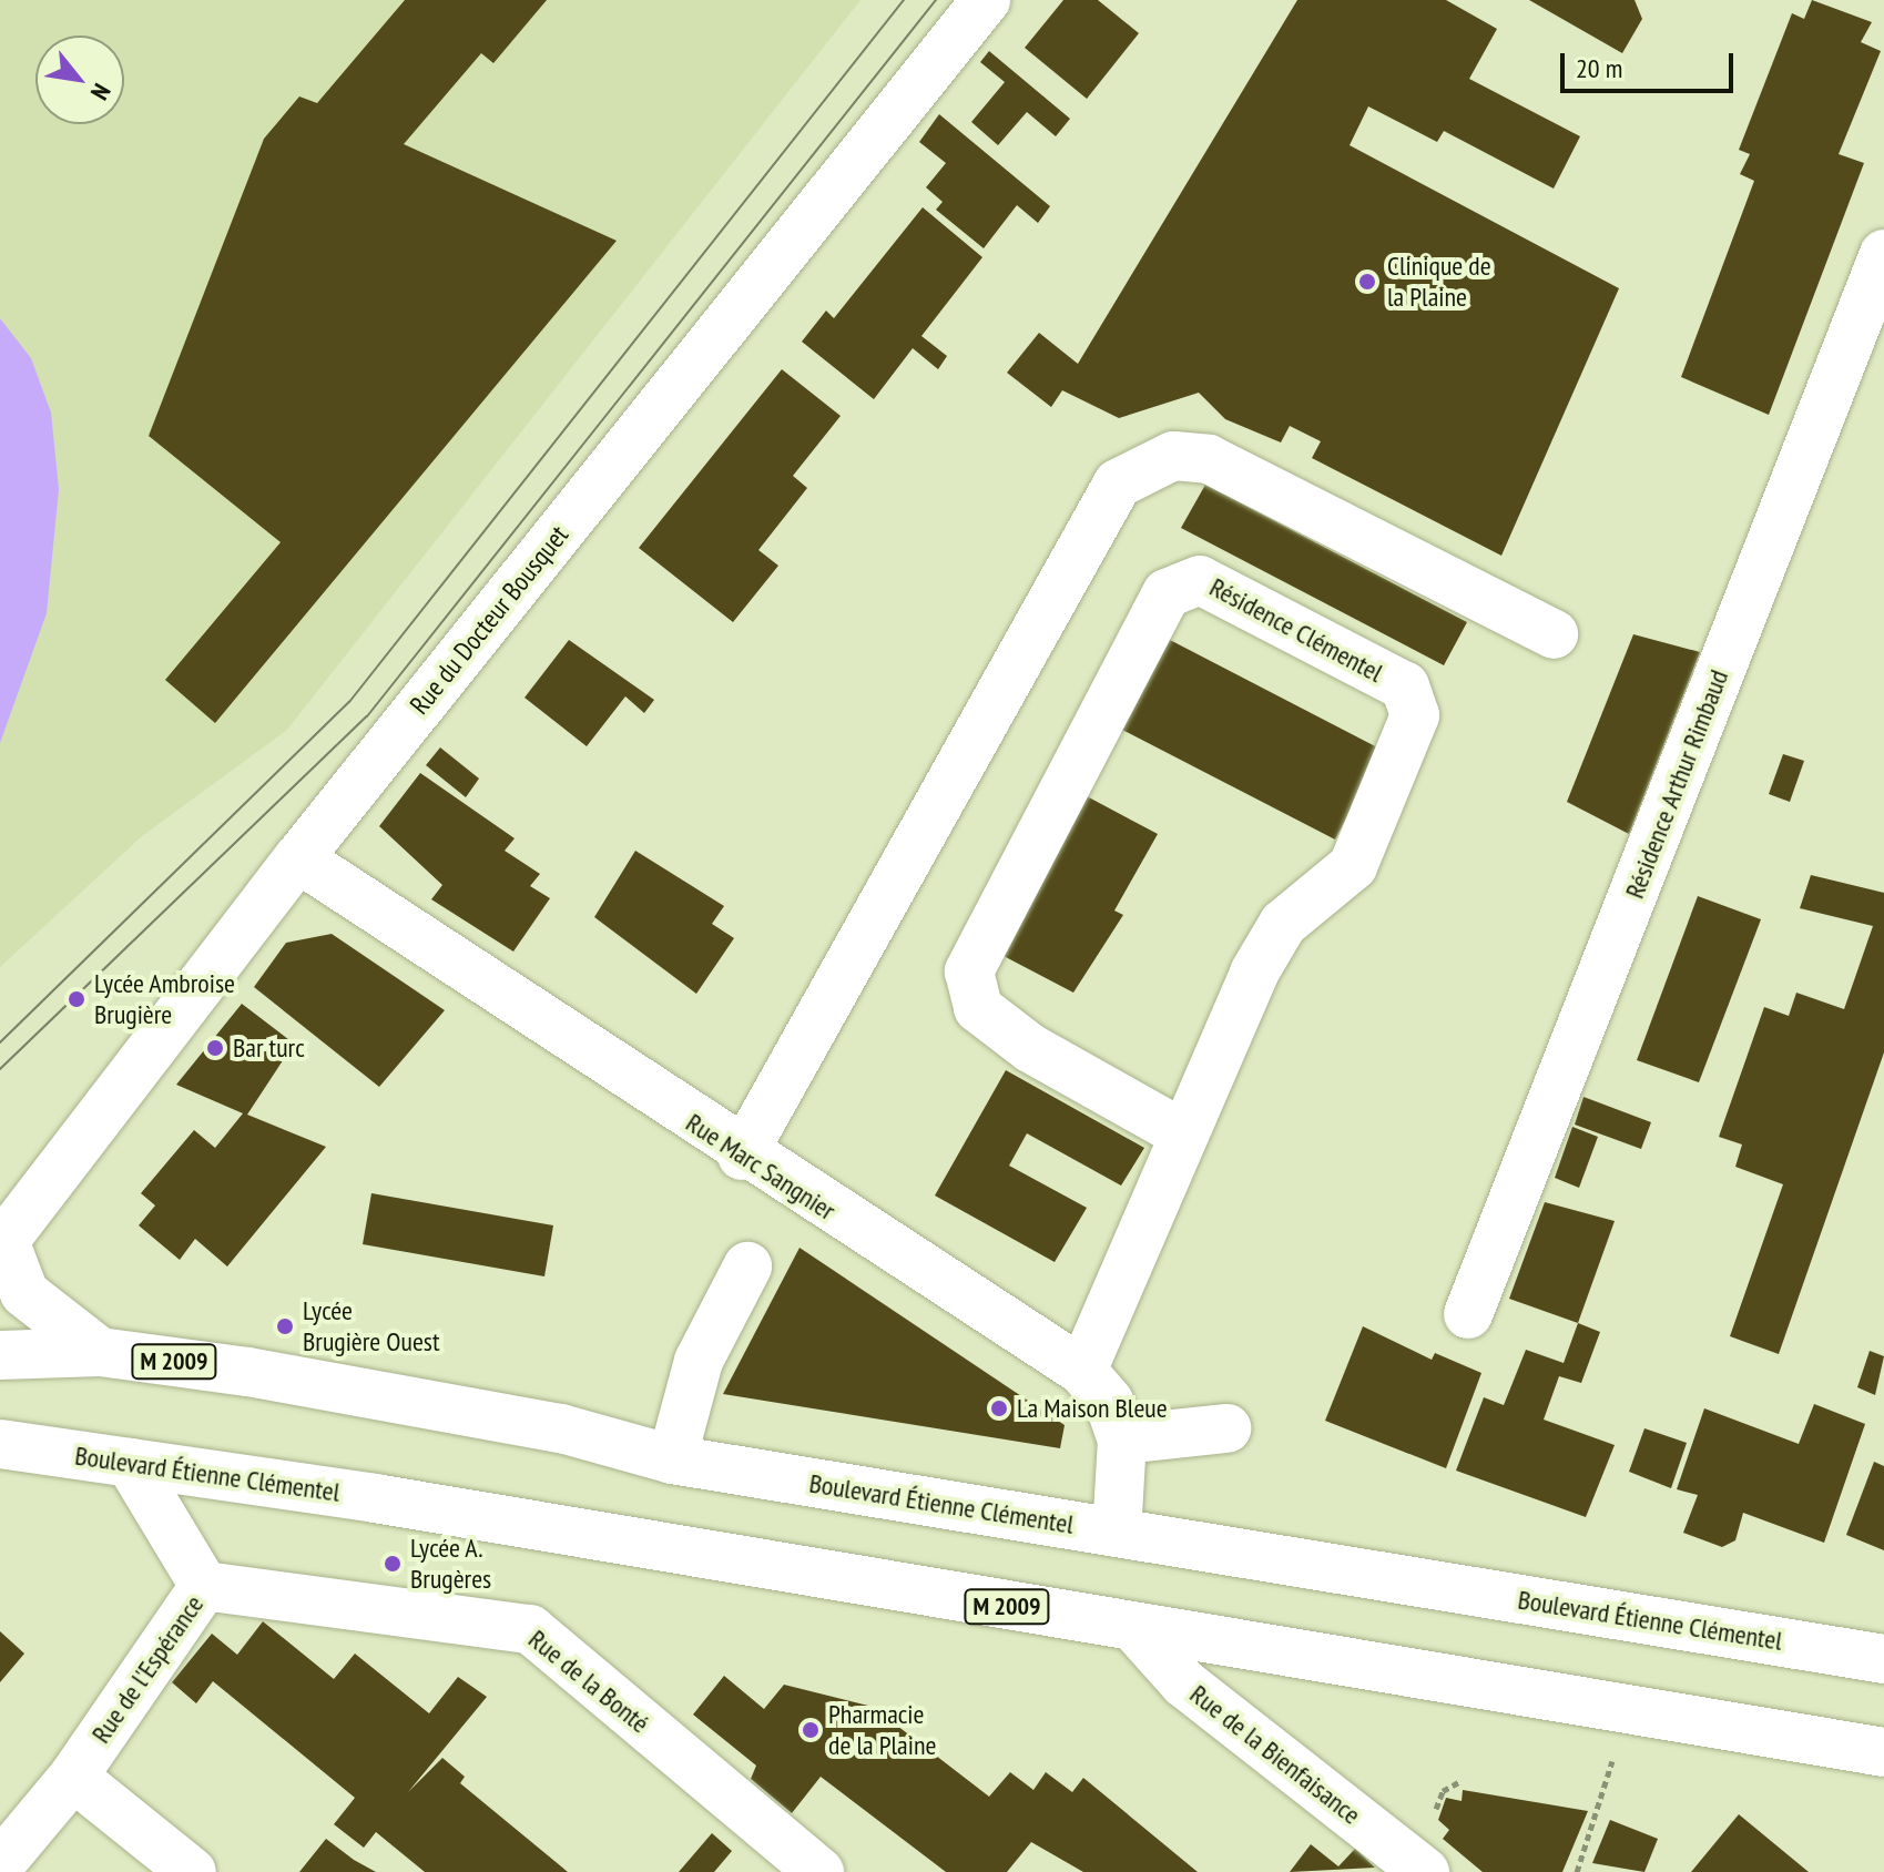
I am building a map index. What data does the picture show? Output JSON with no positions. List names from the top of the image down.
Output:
{
  "streets": {
    "street": [
      "Rue du Docteur Bousquet",
      "Résidence Clémentel",
      "Résidence Arthur Rimbaud",
      "Rue Marc Sangnier",
      "M 2009",
      "Boulevard Étienne Clémentel",
      "Rue de l'Espérance",
      "Rue de la Bonté",
      "Rue de la Bienfaisance"
    ]
  },
  "crossings": [
    ["Rue du Docteur Bousquet", "Rue Marc Sangnier"],
    ["Résidence Clémentel", "Rue Marc Sangnier"],
    ["Rue Marc Sangnier", "Boulevard Étienne Clémentel"],
    ["Boulevard Étienne Clémentel", "Rue de l'Espérance"],
    ["Boulevard Étienne Clémentel", "Rue de la Bienfaisance"],
    ["Rue de l'Espérance", "Rue de la Bonté"]
  ],
  "places": [
    "Clinique de la Plaine",
    "Lycée Ambroise Brugière",
    "Bar turc",
    "Lycée Brugière Ouest",
    "La Maison Bleue",
    "Lycée A. Brugères",
    "Pharmacie de la Plaine"
  ],
  "scale_bar": "20 m",
  "north": "bottom right"
}
